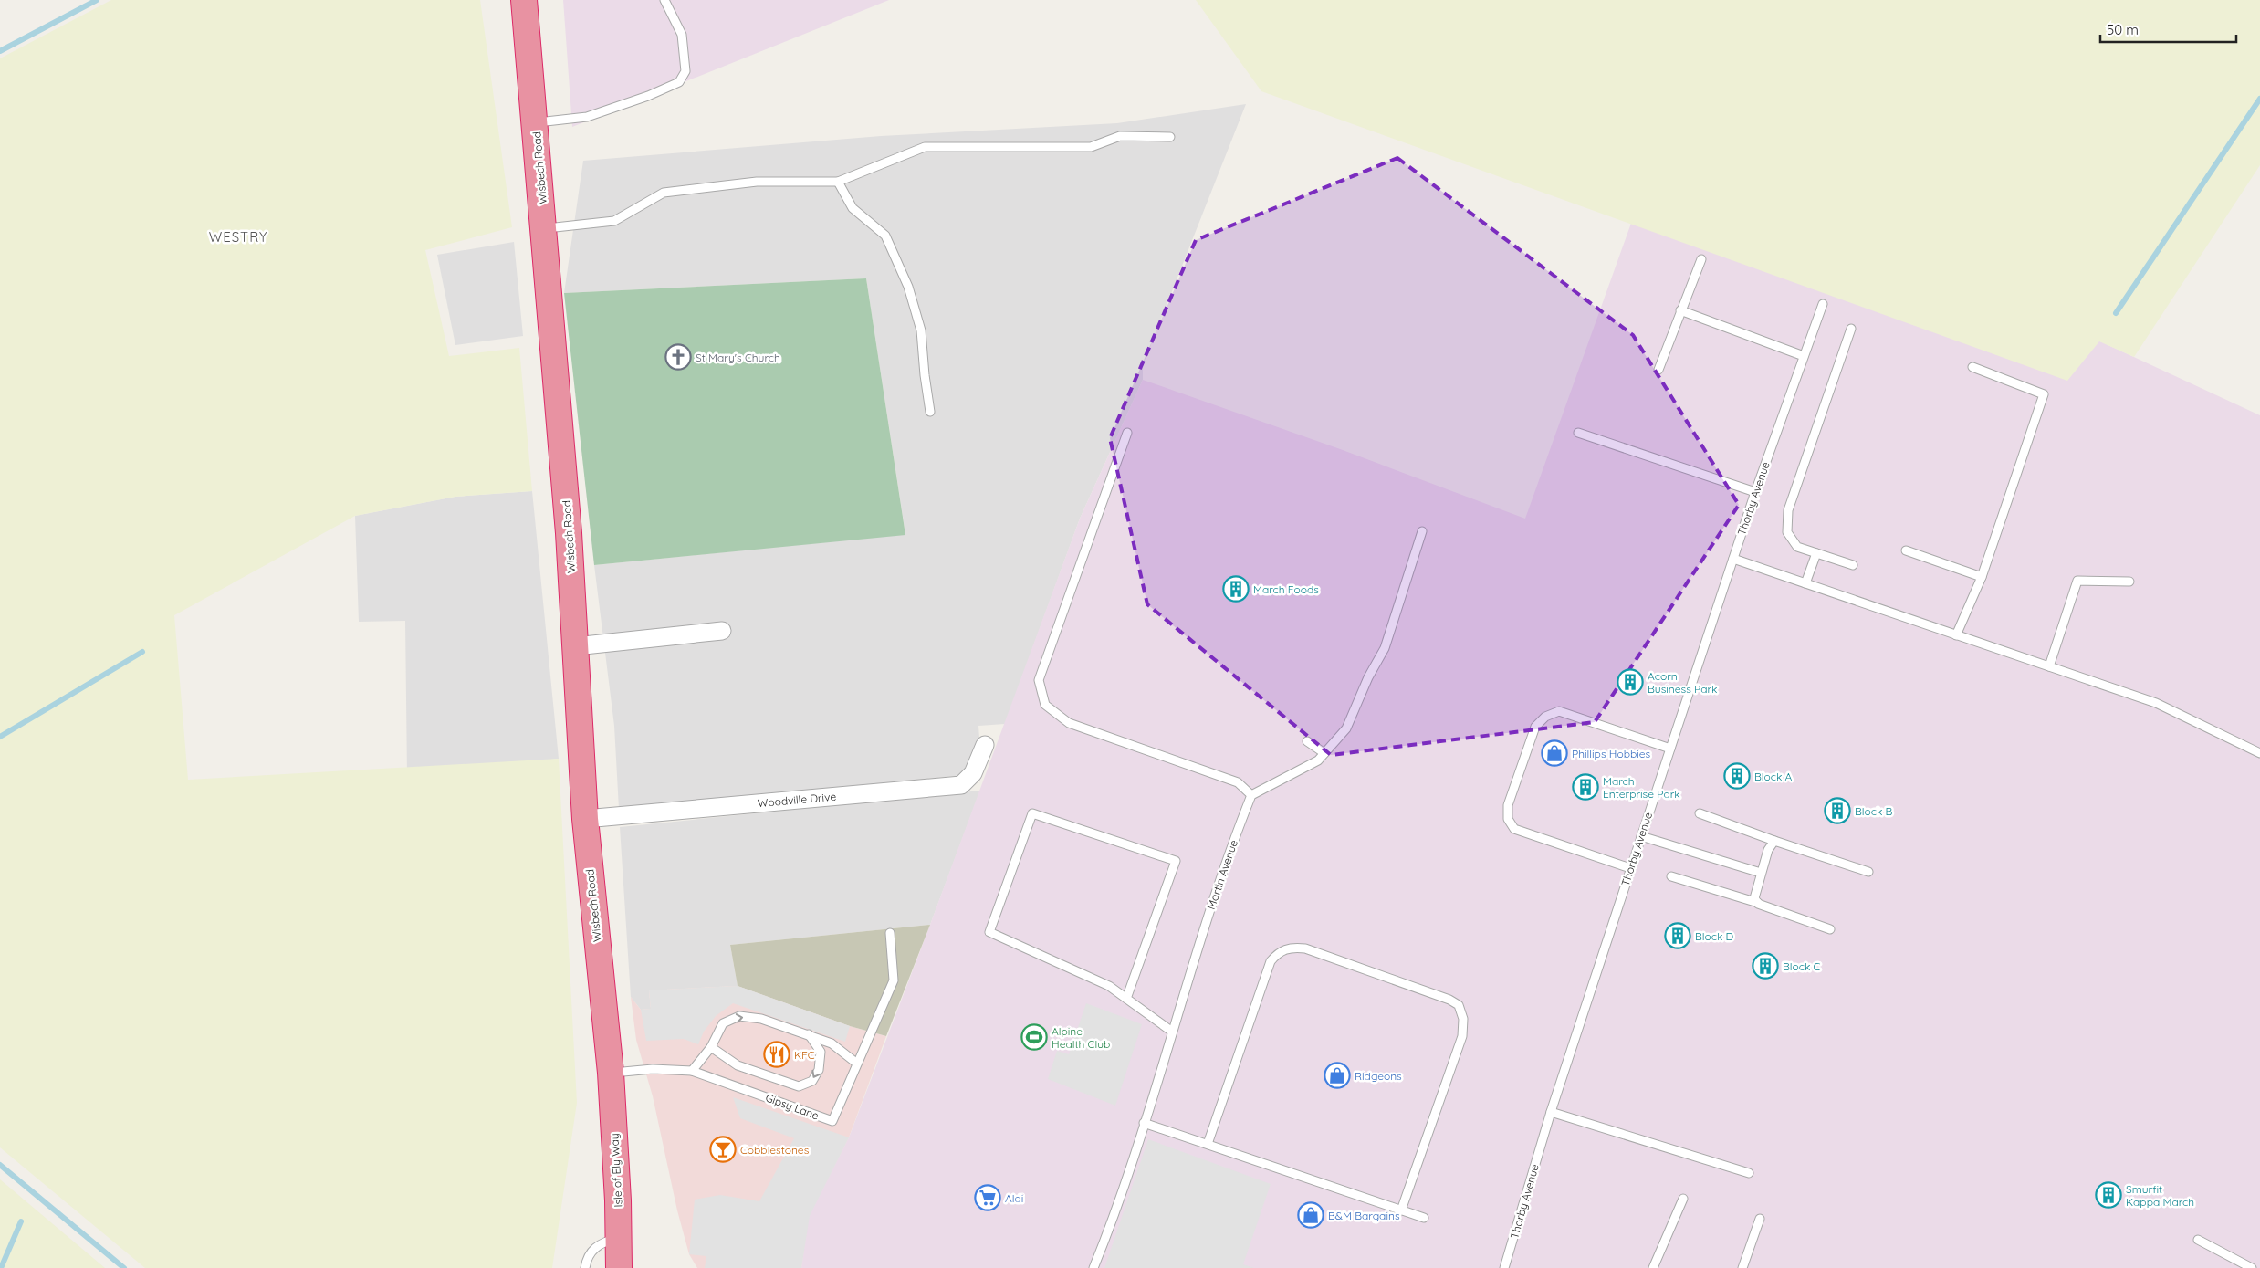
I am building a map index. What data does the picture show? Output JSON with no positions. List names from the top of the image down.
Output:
{
  "streets": {
    "highway": ["Wisbech Road", "Isle of Ely Way"],
    "street": ["Woodville Drive"],
    "lane": ["Thorby Avenue", "Martin Avenue", "Gipsy Lane"]
  },
  "crossings": [
    ["Wisbech Road", "Woodville Drive"],
    ["Wisbech Road", "Gipsy Lane"],
    ["Wisbech Road", "Isle of Ely Way"],
    ["Gipsy Lane", "Isle of Ely Way"]
  ],
  "districts": ["WESTRY"],
  "places": {
    "church": ["St Mary's Church"],
    "building": [
      "March Foods",
      "Acorn Business Park",
      "Block A",
      "March Enterprise Park",
      "Block B",
      "Block D",
      "Block C",
      "Smurfit Kappa March"
    ],
    "shop": ["Phillips Hobbies", "Ridgeons", "B&M Bargains"],
    "sports": ["Alpine Health Club"],
    "restaurant": ["KFC"],
    "bar": ["Cobblestones"],
    "supermarket": ["Aldi"]
  },
  "scale_bar": "50 m"
}
